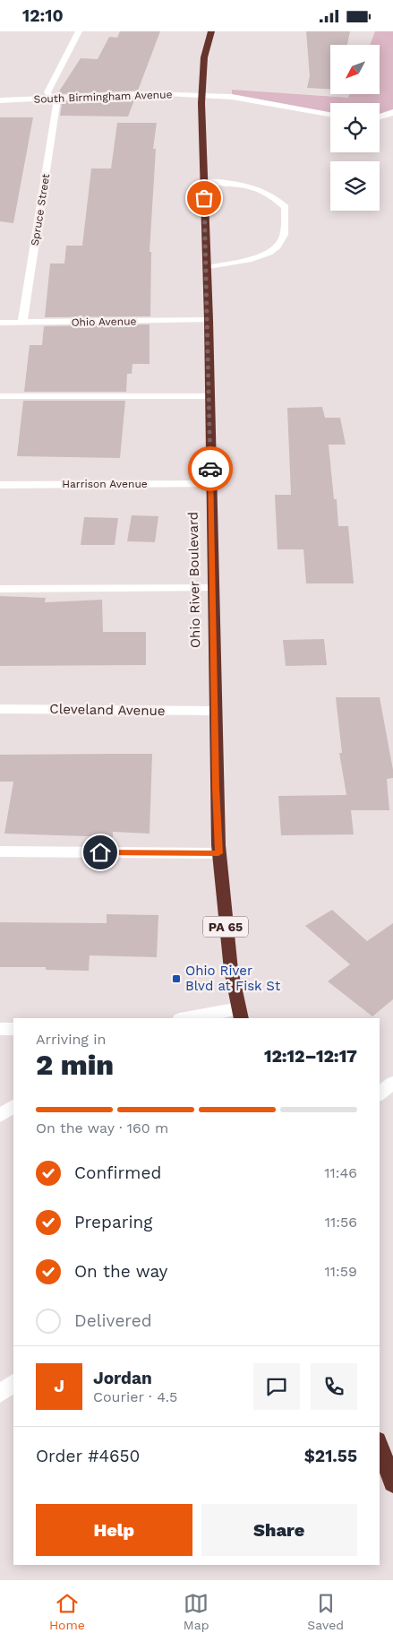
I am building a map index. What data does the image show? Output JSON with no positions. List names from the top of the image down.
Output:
{
  "streets": {
    "highway": ["Ohio River Boulevard", "PA 65"],
    "street": [
      "South Birmingham Avenue",
      "Spruce Street",
      "Ohio Avenue",
      "Harrison Avenue",
      "Cleveland Avenue"
    ]
  },
  "crossings": [
    ["South Birmingham Avenue", "Spruce Street"],
    ["Spruce Street", "Ohio Avenue"],
    ["Ohio Avenue", "Ohio River Boulevard"],
    ["Harrison Avenue", "Ohio River Boulevard"],
    ["Ohio River Boulevard", "Cleveland Avenue"]
  ],
  "places": {
    "transit": ["Ohio River Blvd at Fisk St"]
  },
  "north": "bottom left",
  "page": {
    "status": "12:10",
    "heading": ["2 min", "Arriving in", "12:12–12:17"],
    "panel": [
      "Jordan",
      "Courier · 4.5",
      "Order #4650",
      "$21.55"
    ],
    "bar": "On the way · 160 m",
    "list": [
      ["Confirmed", "11:46"],
      ["Preparing", "11:56"],
      ["On the way", "11:59"],
      "Delivered"
    ],
    "round": "J",
    "buttons": ["Help", "Share"],
    "tabs": ["Home", "Map", "Saved"]
  }
}
